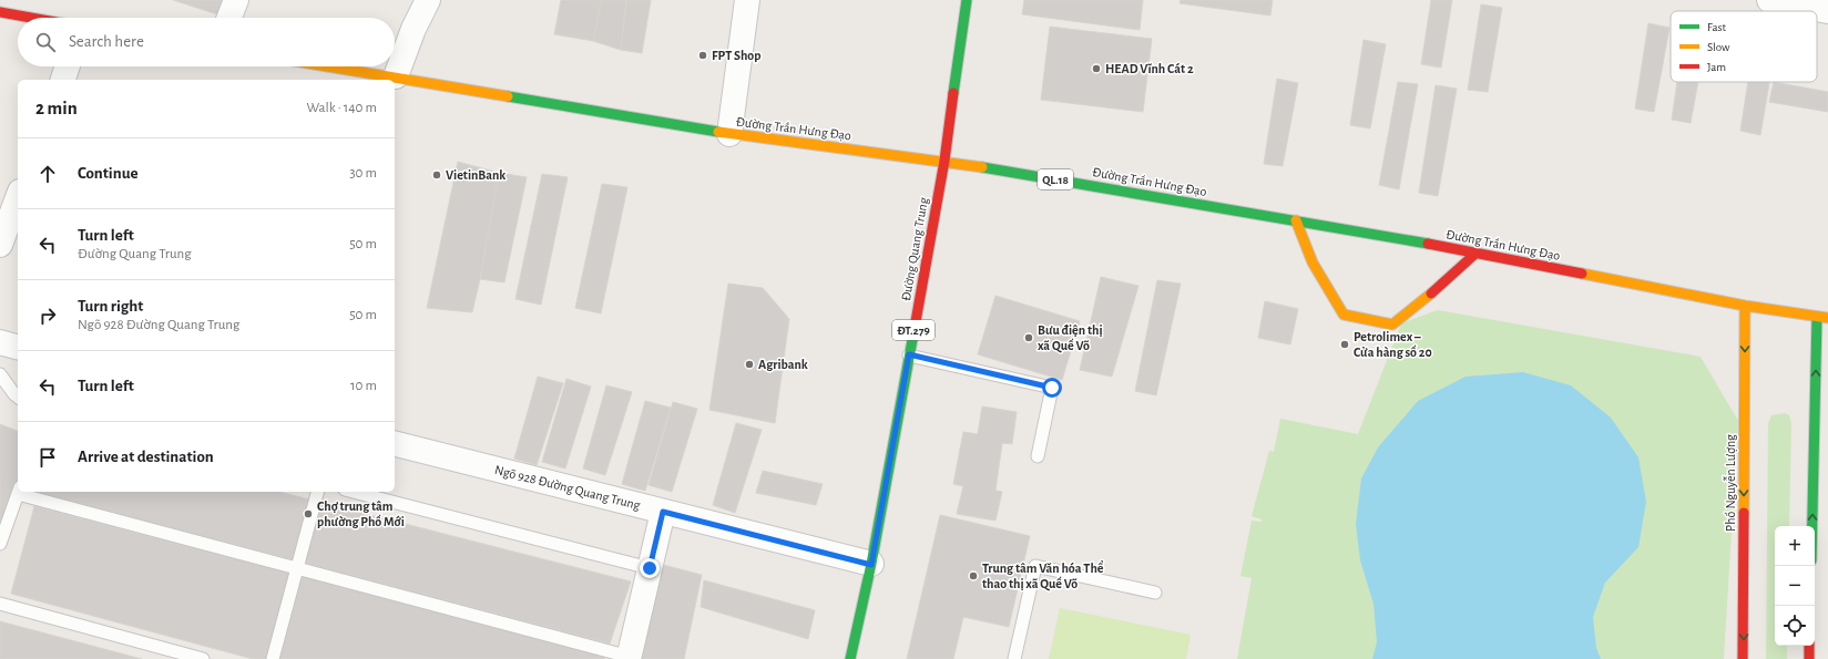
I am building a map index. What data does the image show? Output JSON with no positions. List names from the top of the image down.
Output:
{
  "streets": {
    "main road": [
      "Đường Trần Hưng Đạo",
      "QL.18",
      "Đường Quang Trung",
      "ĐT.279",
      "Phố Nguyễn Lượng"
    ],
    "street": ["Ngõ 928 Đường Quang Trung"]
  },
  "crossings": [
    ["Đường Trần Hưng Đạo", "Đường Quang Trung"],
    ["Đường Trần Hưng Đạo", "Phố Nguyễn Lượng"],
    ["Đường Quang Trung", "Ngõ 928 Đường Quang Trung"]
  ],
  "places": [
    "FPT Shop",
    "HEAD Vĩnh Cát 2",
    "VietinBank",
    "Bưu điện thị xã Quế Võ",
    "Petrolimex – Cửa hàng số 20",
    "Agribank",
    "Chợ trung tâm phường Phố Mới",
    "Trung tâm Văn hóa Thể thao thị xã Quế Võ"
  ],
  "legend": ["Fast", "Slow", "Jam"],
  "page": {
    "search": "Search here",
    "heading": ["2 min", "Walk · 140 m"],
    "list": [
      ["Continue", "30 m"],
      ["Turn left", "Đường Quang Trung", "50 m"],
      ["Turn right", "Ngõ 928 Đường Quang Trung", "50 m"],
      ["Turn left", "10 m"],
      "Arrive at destination"
    ],
    "map_buttons": ["+", "−"]
  }
}
